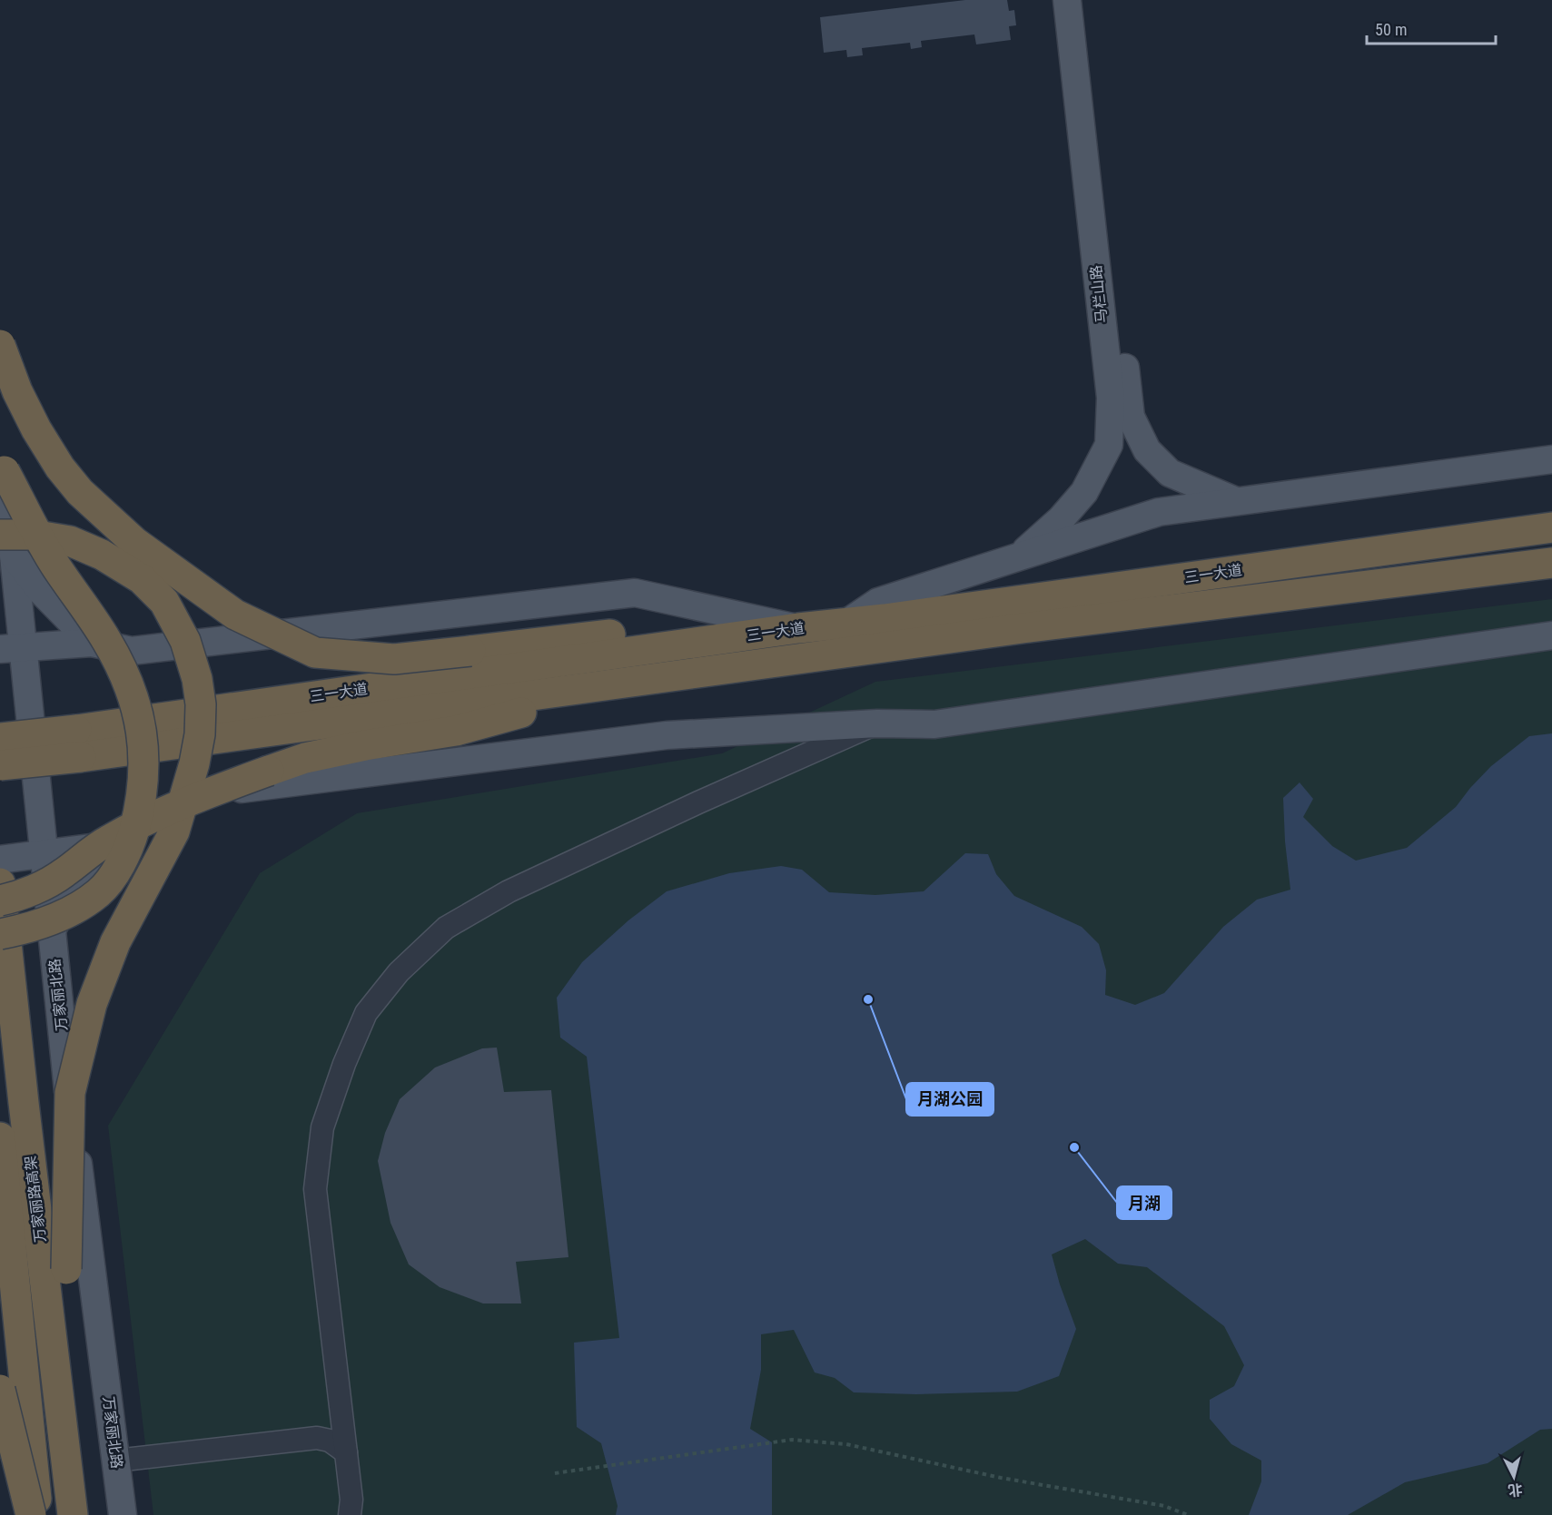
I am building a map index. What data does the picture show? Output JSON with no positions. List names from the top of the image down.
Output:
{
  "streets": {
    "highway": ["三一大道", "万家丽路高架"],
    "main road": ["马栏山路", "万家丽北路"]
  },
  "places": ["月湖公园", "月湖"],
  "scale_bar": "50 m",
  "north": "bottom"
}
